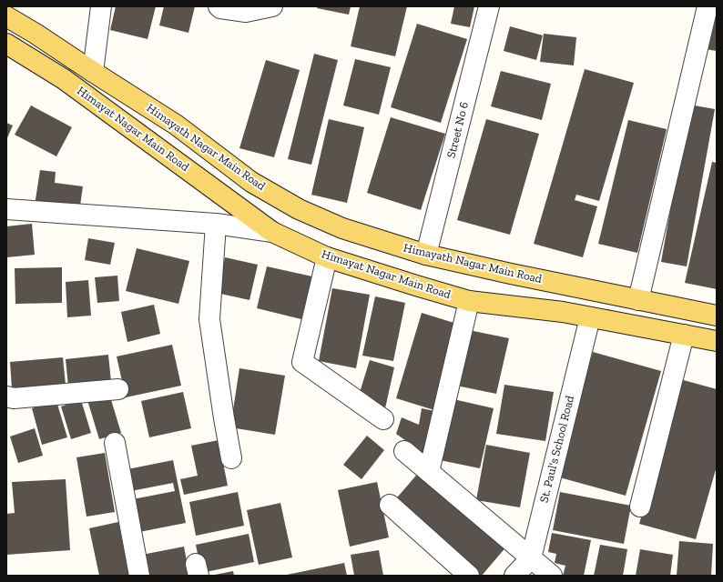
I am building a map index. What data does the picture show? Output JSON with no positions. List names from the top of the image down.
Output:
{
  "streets": {
    "main road": ["Himayat Nagar Main Road", "Himayath Nagar Main Road"],
    "street": ["Street No 6", "St. Paul's School Road"]
  },
  "crossings": [
    ["Himayat Nagar Main Road", "St. Paul's School Road"],
    ["Street No 6", "Himayath Nagar Main Road"]
  ]
}
